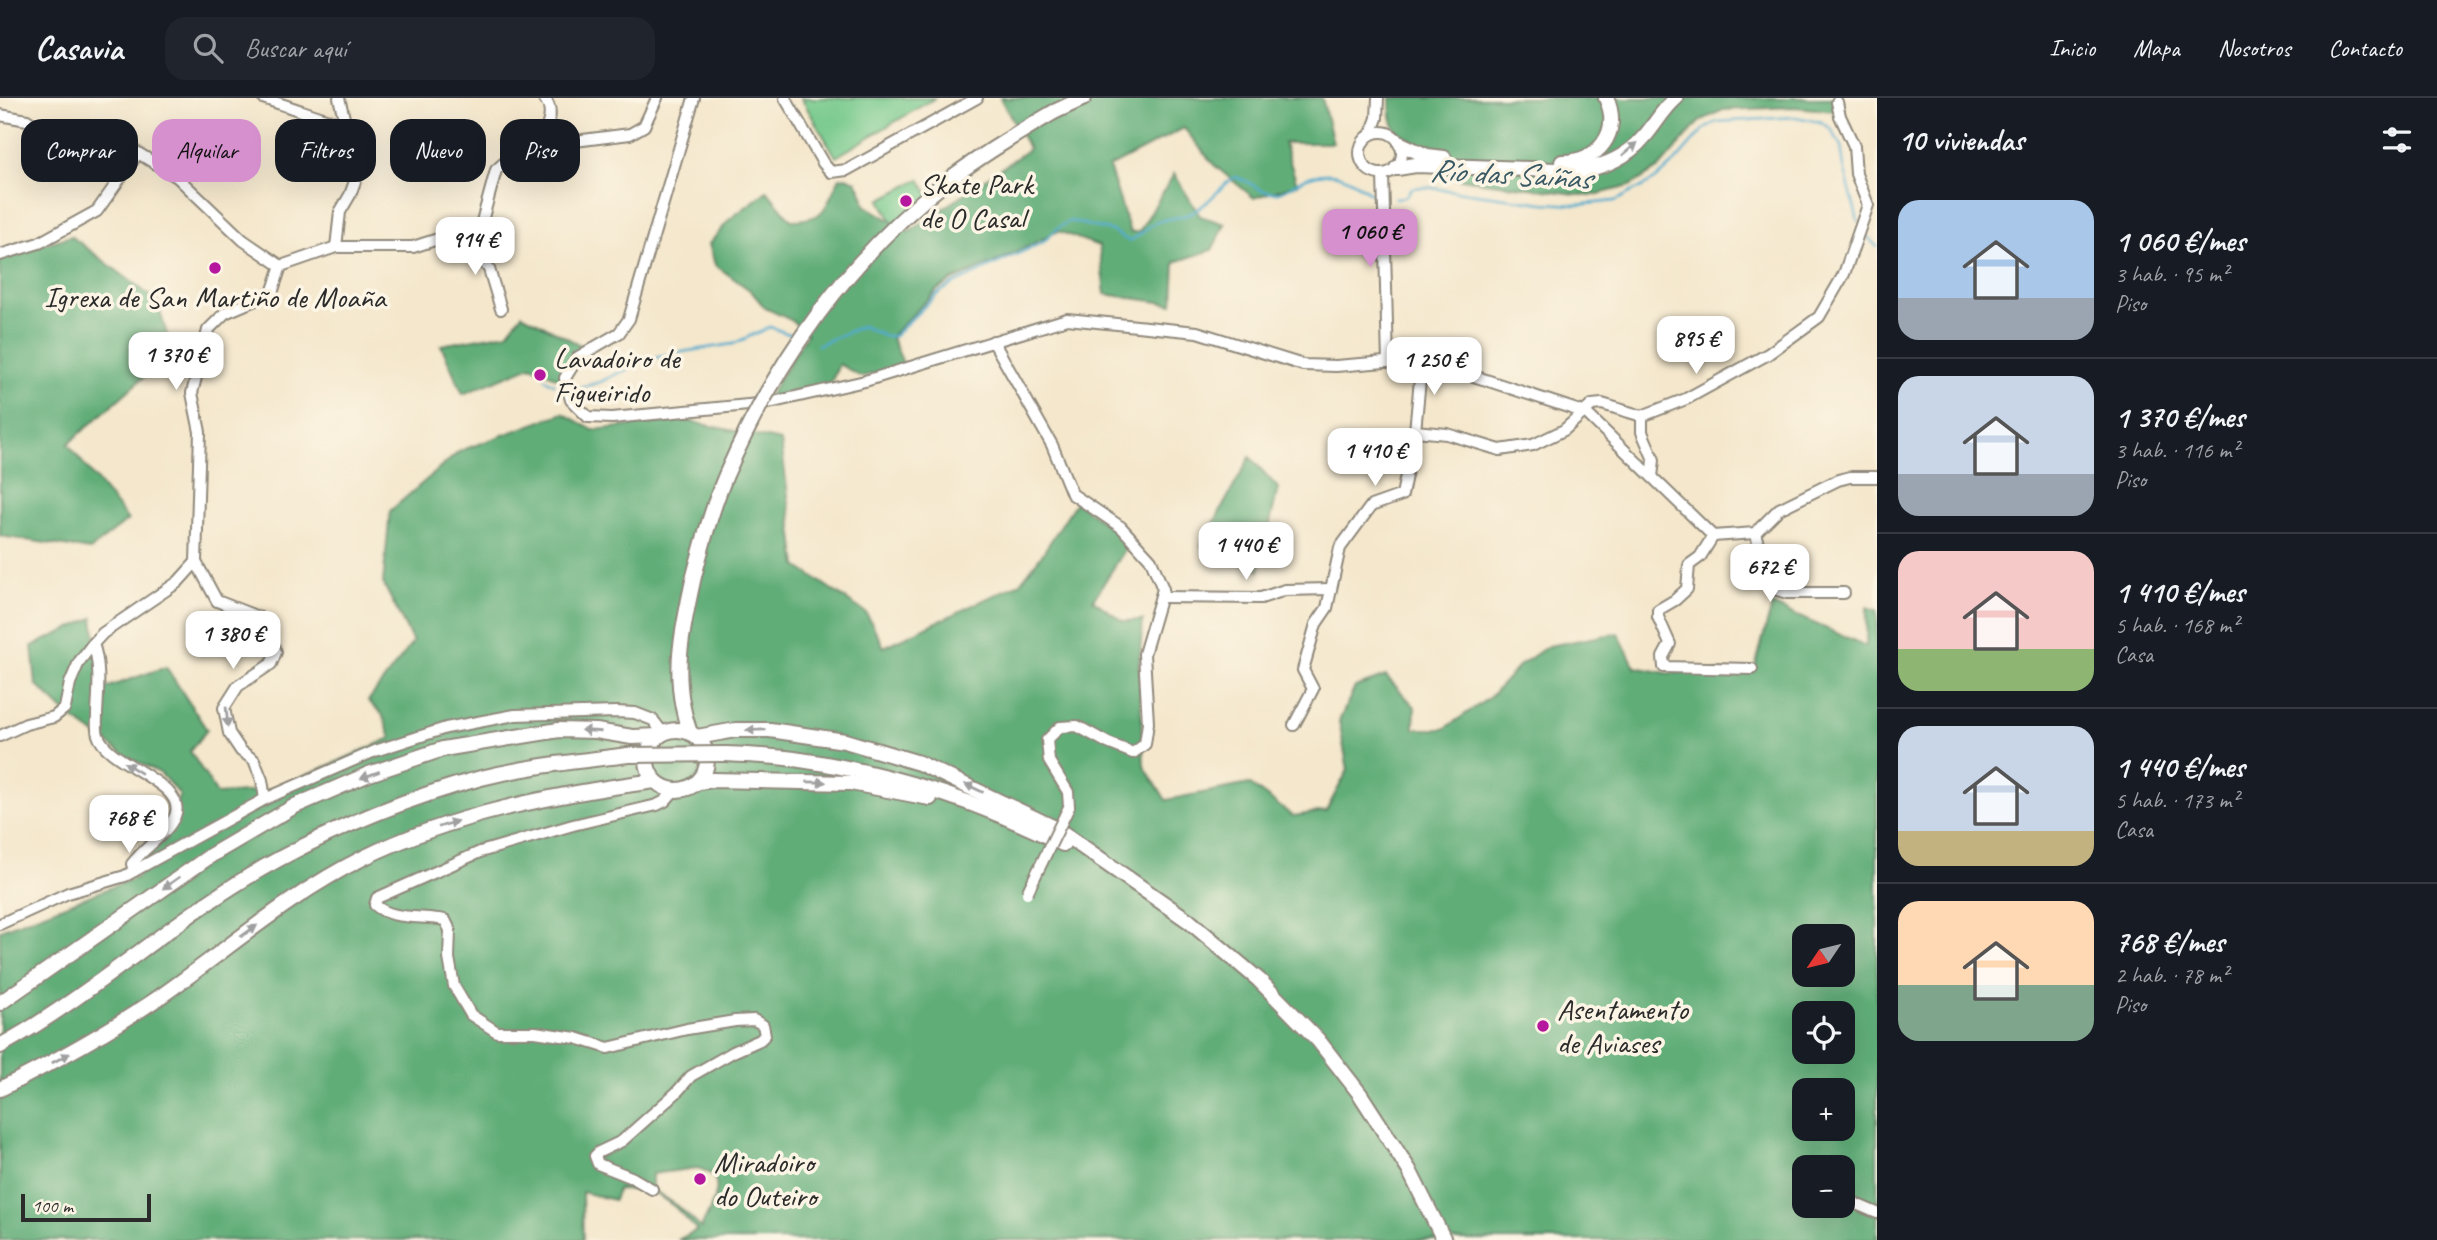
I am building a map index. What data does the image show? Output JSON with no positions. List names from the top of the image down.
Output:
{
  "water": ["Río das Saíñas"],
  "places": [
    "Skate Park de O Casal",
    "Igrexa de San Martiño de Moaña",
    "Lavadoiro de Figueirido",
    "Asentamento de Aviases",
    "Miradoiro do Outeiro"
  ],
  "scale_bar": "100 m",
  "north": "bottom left",
  "page": {
    "header": "Casavia",
    "search": "Buscar aquí",
    "nav": [
      "Inicio",
      "Mapa",
      "Nosotros",
      "Contacto"
    ],
    "heading": "10 viviendas",
    "chip": [
      "Comprar",
      "Alquilar",
      "Filtros",
      "Nuevo",
      "Piso"
    ],
    "list": [
      {
        "name": "1 060 €/mes",
        "note": "3 hab. · 95 m² · Piso"
      },
      {
        "name": "1 370 €/mes",
        "note": "3 hab. · 116 m² · Piso"
      },
      {
        "name": "1 410 €/mes",
        "note": "5 hab. · 168 m² · Casa"
      },
      {
        "name": "1 440 €/mes",
        "note": "5 hab. · 173 m² · Casa"
      },
      {
        "name": "768 €/mes",
        "note": "2 hab. · 78 m² · Piso"
      }
    ],
    "price": [
      "1 060 €",
      "914 €",
      "895 €",
      "1 370 €",
      "1 250 €",
      "1 410 €",
      "1 440 €",
      "672 €",
      "1 380 €",
      "768 €"
    ],
    "map_buttons": ["+", "−"],
    "scale": "100 m"
  }
}
